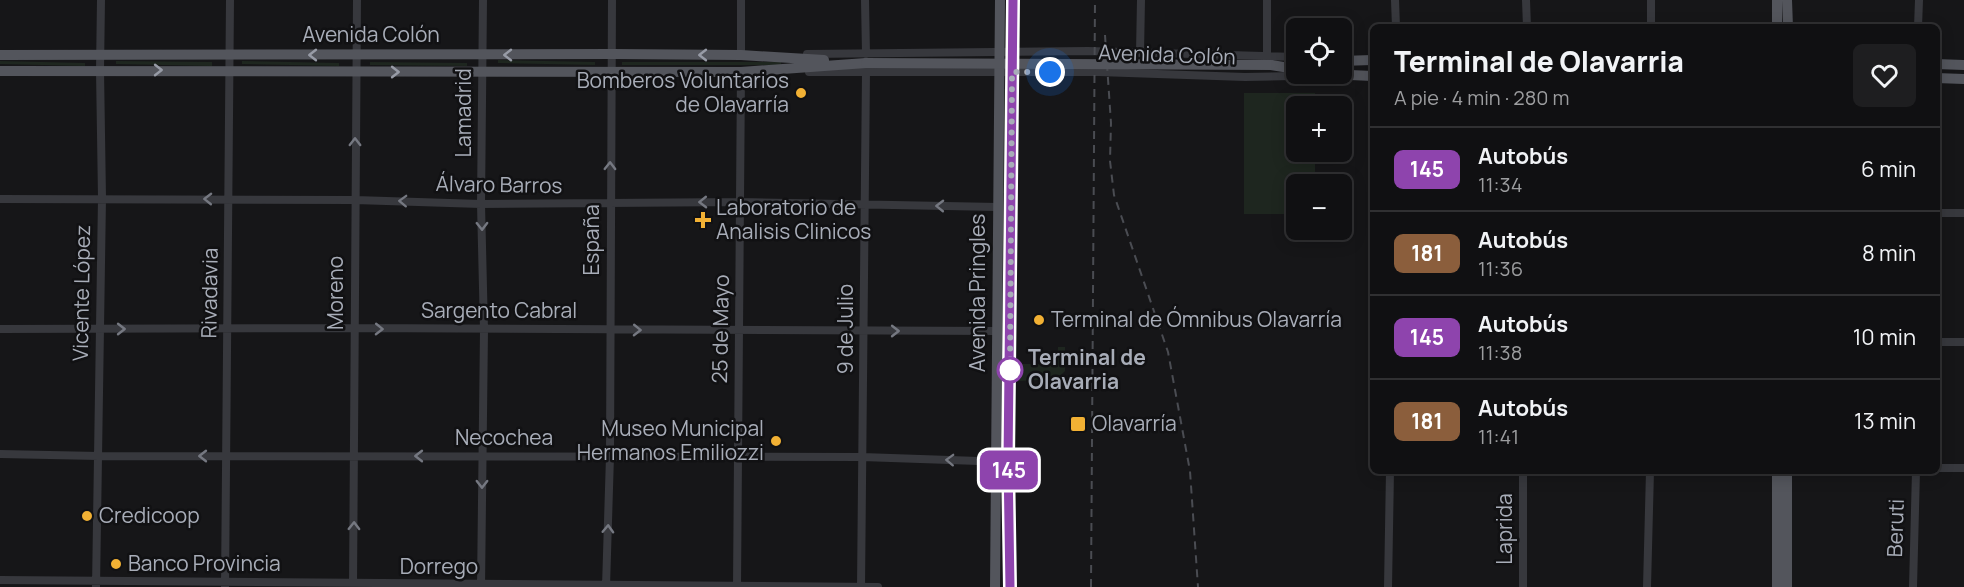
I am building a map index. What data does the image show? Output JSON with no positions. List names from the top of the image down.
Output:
{
  "streets": {
    "main road": ["Avenida Colón", "Avenida Pringles"],
    "street": [
      "Lamadrid",
      "Álvaro Barros",
      "España",
      "Vicente López",
      "Rivadavia",
      "Moreno",
      "Sargento Cabral",
      "25 de Mayo",
      "9 de Julio",
      "Necochea",
      "Beruti",
      "Laprida",
      "Dorrego"
    ]
  },
  "crossings": [
    ["Avenida Colón", "Lamadrid"],
    ["Avenida Colón", "España"],
    ["Avenida Colón", "Vicente López"],
    ["Avenida Colón", "Rivadavia"],
    ["Avenida Colón", "Moreno"],
    ["Avenida Colón", "Avenida Pringles"],
    ["Avenida Colón", "25 de Mayo"],
    ["Avenida Colón", "9 de Julio"],
    ["Lamadrid", "Álvaro Barros"],
    ["Lamadrid", "Sargento Cabral"],
    ["Lamadrid", "Necochea"],
    ["Lamadrid", "Dorrego"],
    ["Álvaro Barros", "España"],
    ["Álvaro Barros", "Vicente López"],
    ["Álvaro Barros", "Rivadavia"],
    ["Álvaro Barros", "Moreno"],
    ["Álvaro Barros", "Avenida Pringles"],
    ["Álvaro Barros", "25 de Mayo"],
    ["Álvaro Barros", "9 de Julio"],
    ["España", "Sargento Cabral"],
    ["España", "Necochea"],
    ["España", "Dorrego"],
    ["Vicente López", "Sargento Cabral"],
    ["Vicente López", "Necochea"],
    ["Vicente López", "Dorrego"],
    ["Rivadavia", "Sargento Cabral"],
    ["Rivadavia", "Necochea"],
    ["Rivadavia", "Dorrego"],
    ["Moreno", "Sargento Cabral"],
    ["Moreno", "Necochea"],
    ["Moreno", "Dorrego"],
    ["Avenida Pringles", "Sargento Cabral"],
    ["Avenida Pringles", "Necochea"],
    ["Sargento Cabral", "25 de Mayo"],
    ["Sargento Cabral", "9 de Julio"],
    ["25 de Mayo", "Necochea"],
    ["25 de Mayo", "Dorrego"],
    ["9 de Julio", "Necochea"],
    ["9 de Julio", "Dorrego"]
  ],
  "one_way": [
    "Lamadrid",
    "Álvaro Barros",
    "España",
    "Moreno",
    "Sargento Cabral",
    "Necochea"
  ],
  "places": {
    "other": [
      "Bomberos Voluntarios de Olavarría",
      "Terminal de Ómnibus Olavarría",
      "Terminal de Olavarria",
      "Museo Municipal Hermanos Emiliozzi",
      "Credicoop",
      "Banco Provincia"
    ],
    "health": ["Laboratorio de Analisis Clinicos"],
    "transit": ["Olavarría"]
  },
  "lines": ["bus line 145"],
  "page": {
    "on_map": "145",
    "map_buttons": ["+", "−"],
    "heading": ["Terminal de Olavarria", "A pie · 4 min · 280 m"],
    "list": [
      {
        "mark": "145",
        "name": "Autobús",
        "note": "11:34",
        "value": "6 min"
      },
      {
        "mark": "181",
        "name": "Autobús",
        "note": "11:36",
        "value": "8 min"
      },
      {
        "mark": "145",
        "name": "Autobús",
        "note": "11:38",
        "value": "10 min"
      },
      {
        "mark": "181",
        "name": "Autobús",
        "note": "11:41",
        "value": "13 min"
      }
    ]
  }
}
